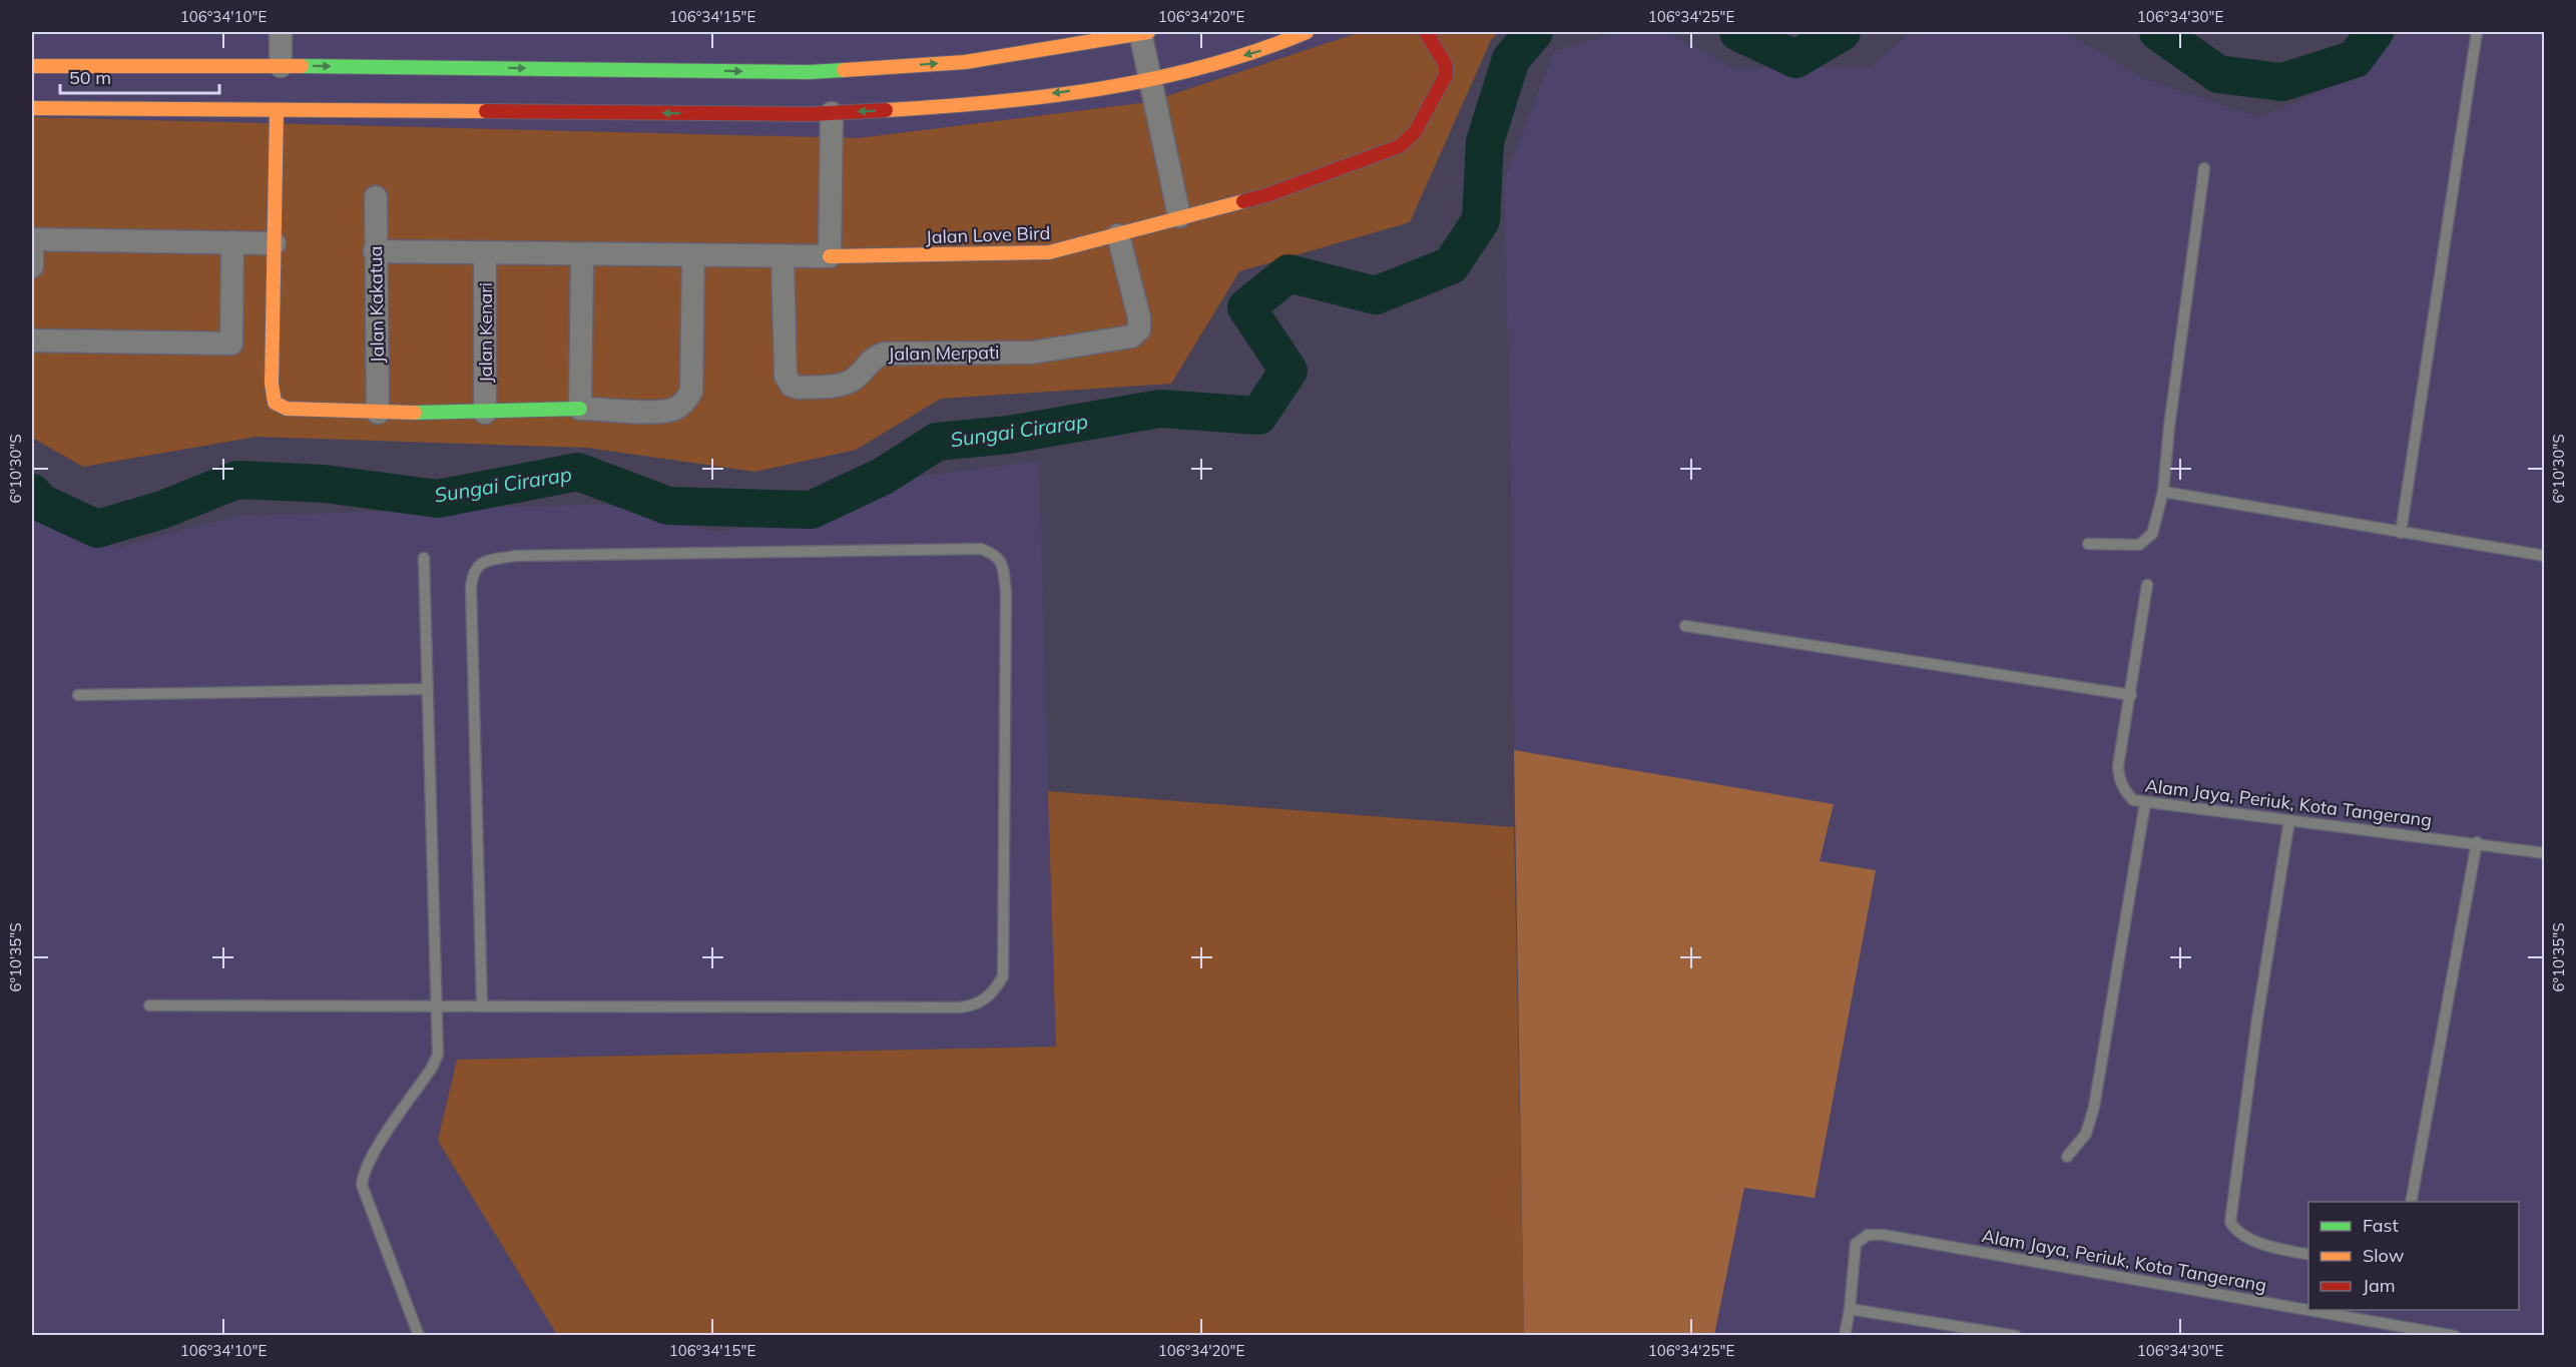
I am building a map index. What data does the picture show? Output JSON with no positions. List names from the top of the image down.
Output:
{
  "streets": {
    "main road": ["Jalan Love Bird"],
    "street": ["Jalan Kakatua", "Jalan Kenari", "Jalan Merpati"],
    "lane": ["Alam Jaya, Periuk, Kota Tangerang"]
  },
  "crossings": [
    ["Jalan Love Bird", "Jalan Merpati"]
  ],
  "water": ["Sungai Cirarap"],
  "legend": ["Fast", "Slow", "Jam"],
  "scale_bar": "50 m",
  "coordinates": [
    "106°34'10\"E",
    "106°34'15\"E",
    "106°34'20\"E",
    "106°34'25\"E",
    "106°34'30\"E",
    "6°10'30\"S",
    "6°10'35\"S"
  ]
}
